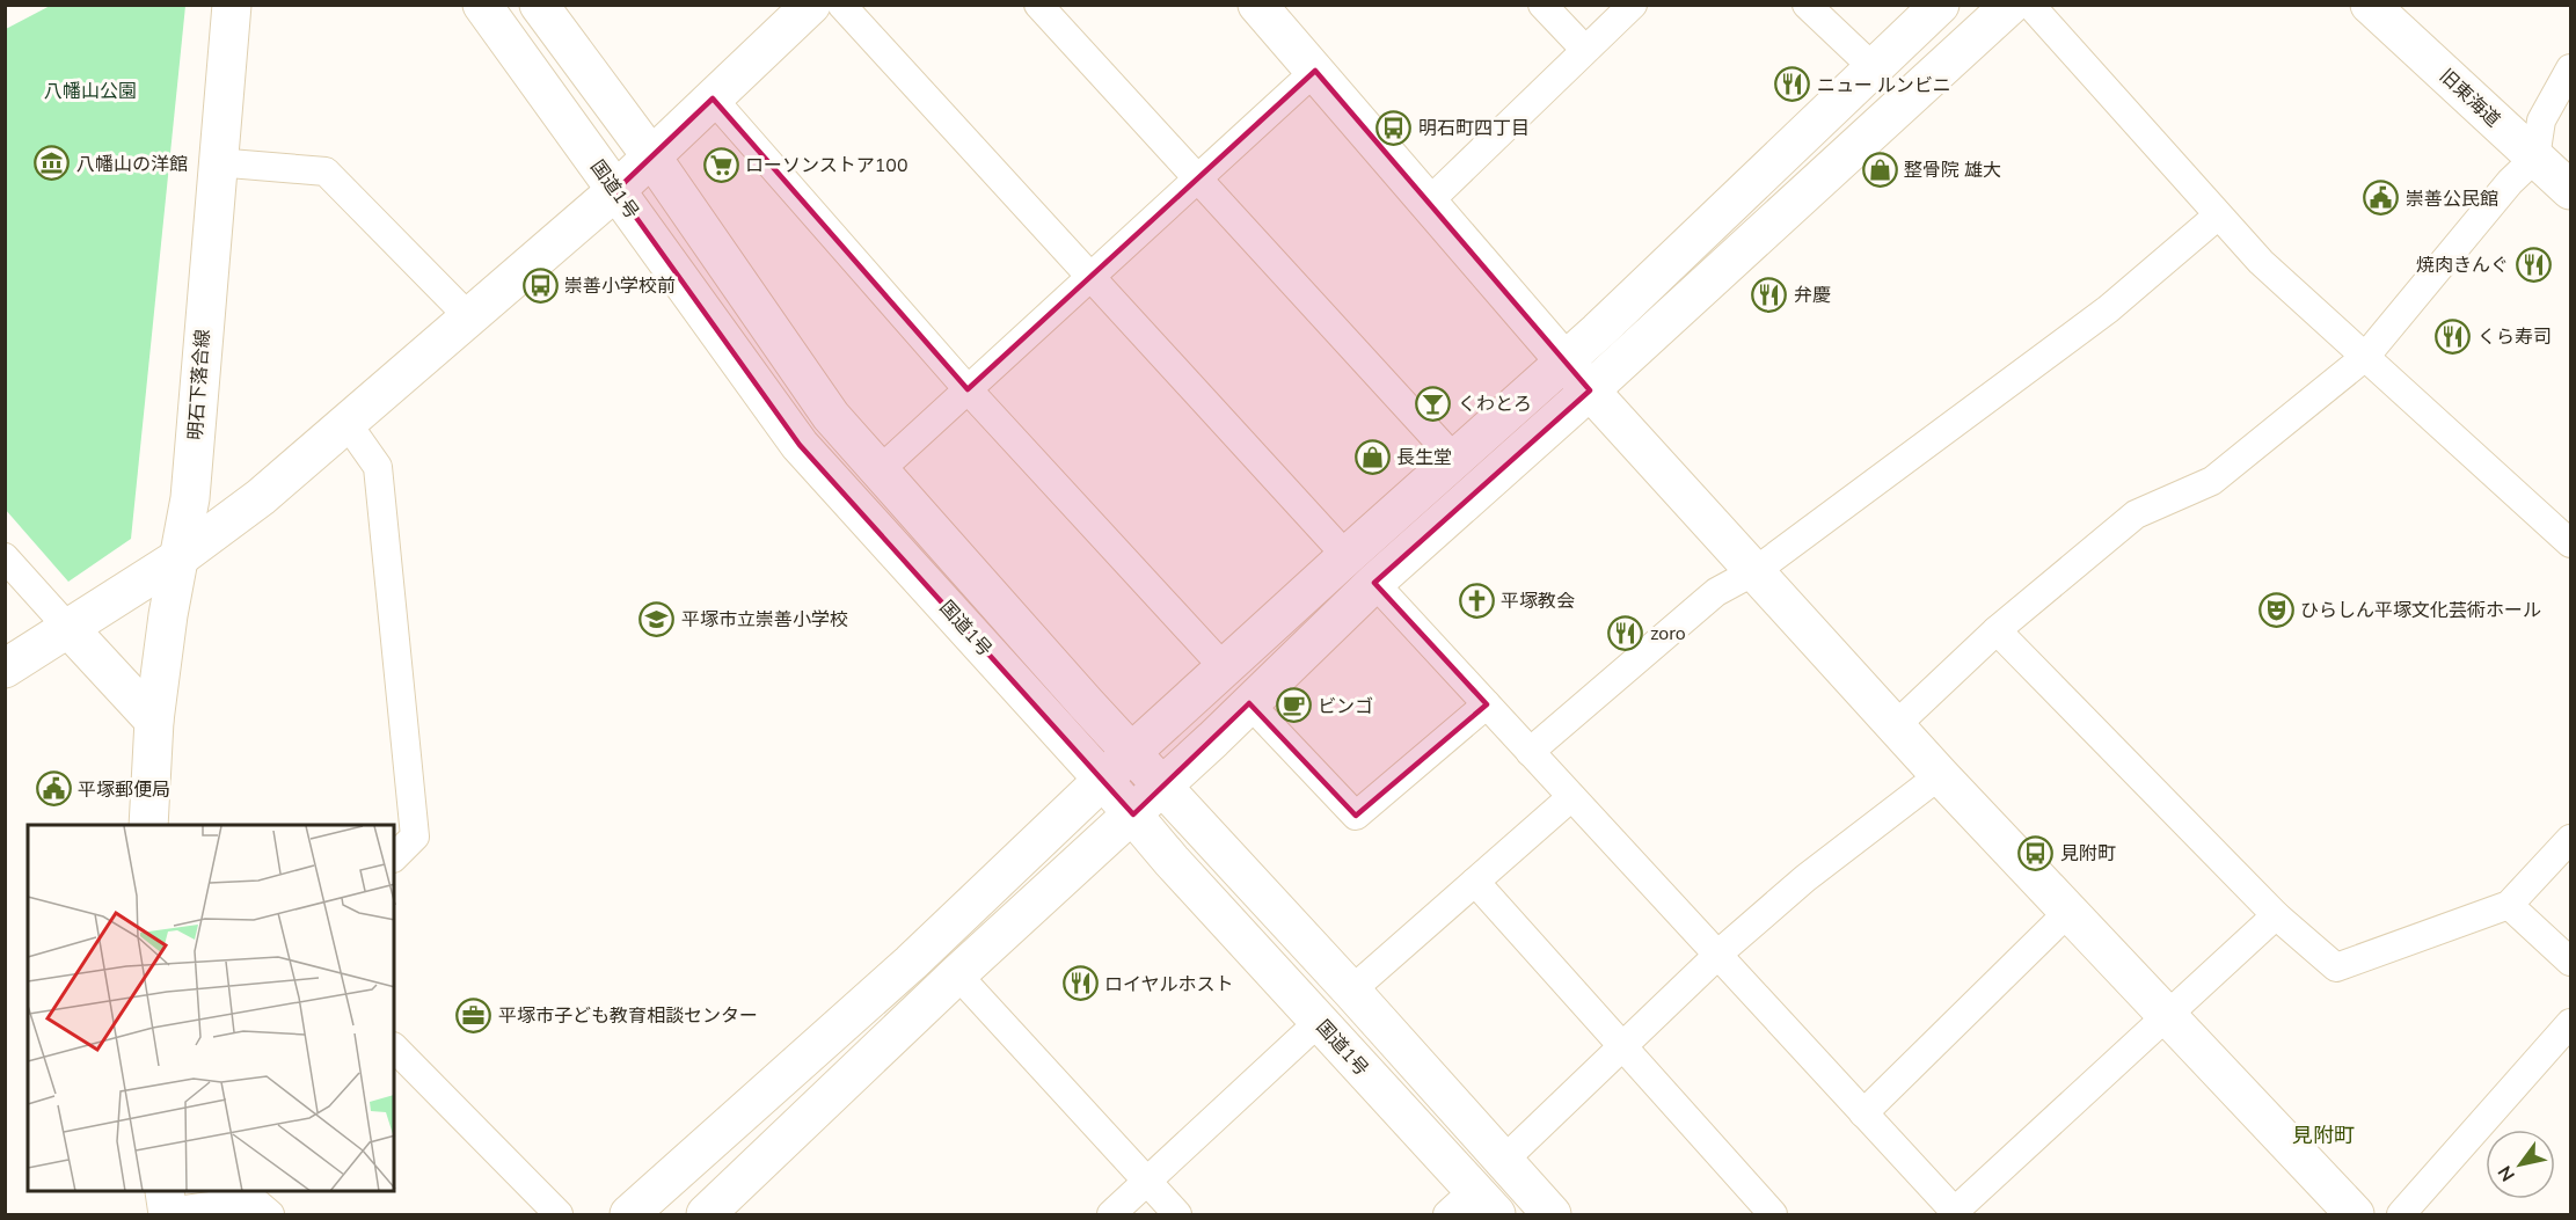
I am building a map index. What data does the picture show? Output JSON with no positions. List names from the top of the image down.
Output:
{
  "streets": {
    "main road": ["旧東海道", "国道1号", "明石下落合線"]
  },
  "districts": ["見附町"],
  "parks": ["八幡山公園"],
  "places": {
    "restaurant": [
      "ニュー ルンビニ",
      "焼肉きんぐ",
      "弁慶",
      "くら寿司",
      "zoro",
      "ロイヤルホスト"
    ],
    "bus stop": ["明石町四丁目", "崇善小学校前", "見附町"],
    "museum": ["八幡山の洋館"],
    "supermarket": ["ローソンストア100"],
    "shop": ["整骨院 雄大", "長生堂"],
    "public building": ["崇善公民館", "平塚郵便局"],
    "bar": ["くわとろ"],
    "church": ["平塚教会"],
    "theatre": ["ひらしん平塚文化芸術ホール"],
    "school or university": ["平塚市立崇善小学校"],
    "cafe": ["ビンゴ"],
    "office": ["平塚市子ども教育相談センター"]
  },
  "north": "bottom left"
}
